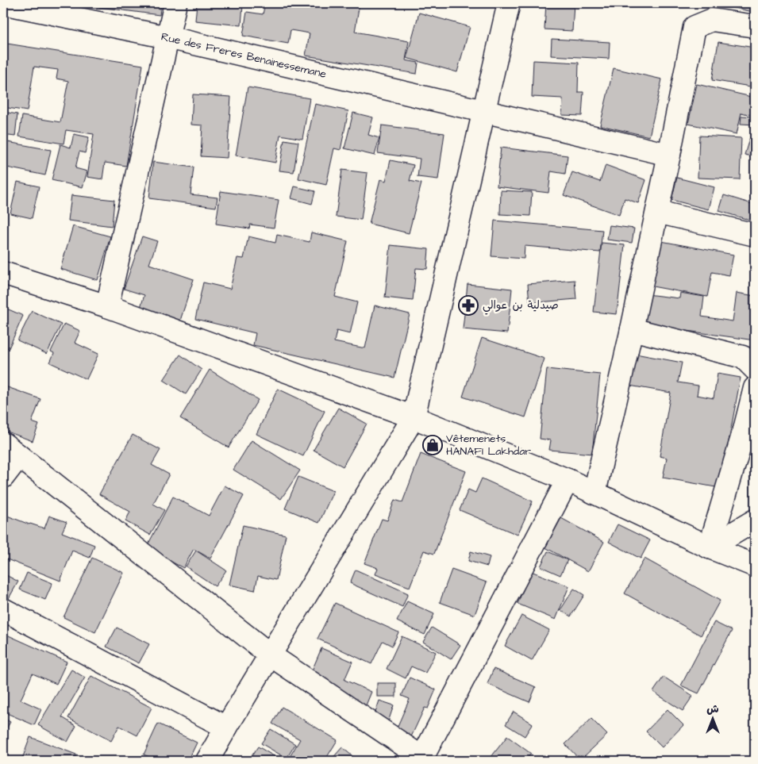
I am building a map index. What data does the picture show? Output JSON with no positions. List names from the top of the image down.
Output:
{
  "streets": {
    "street": ["Rue des Freres Benainessemane"]
  },
  "places": {
    "pharmacy": ["صيدلية بن عوالي"],
    "shop": ["Vêtemenets HANAFI Lakhdar"]
  },
  "north": "top"
}
